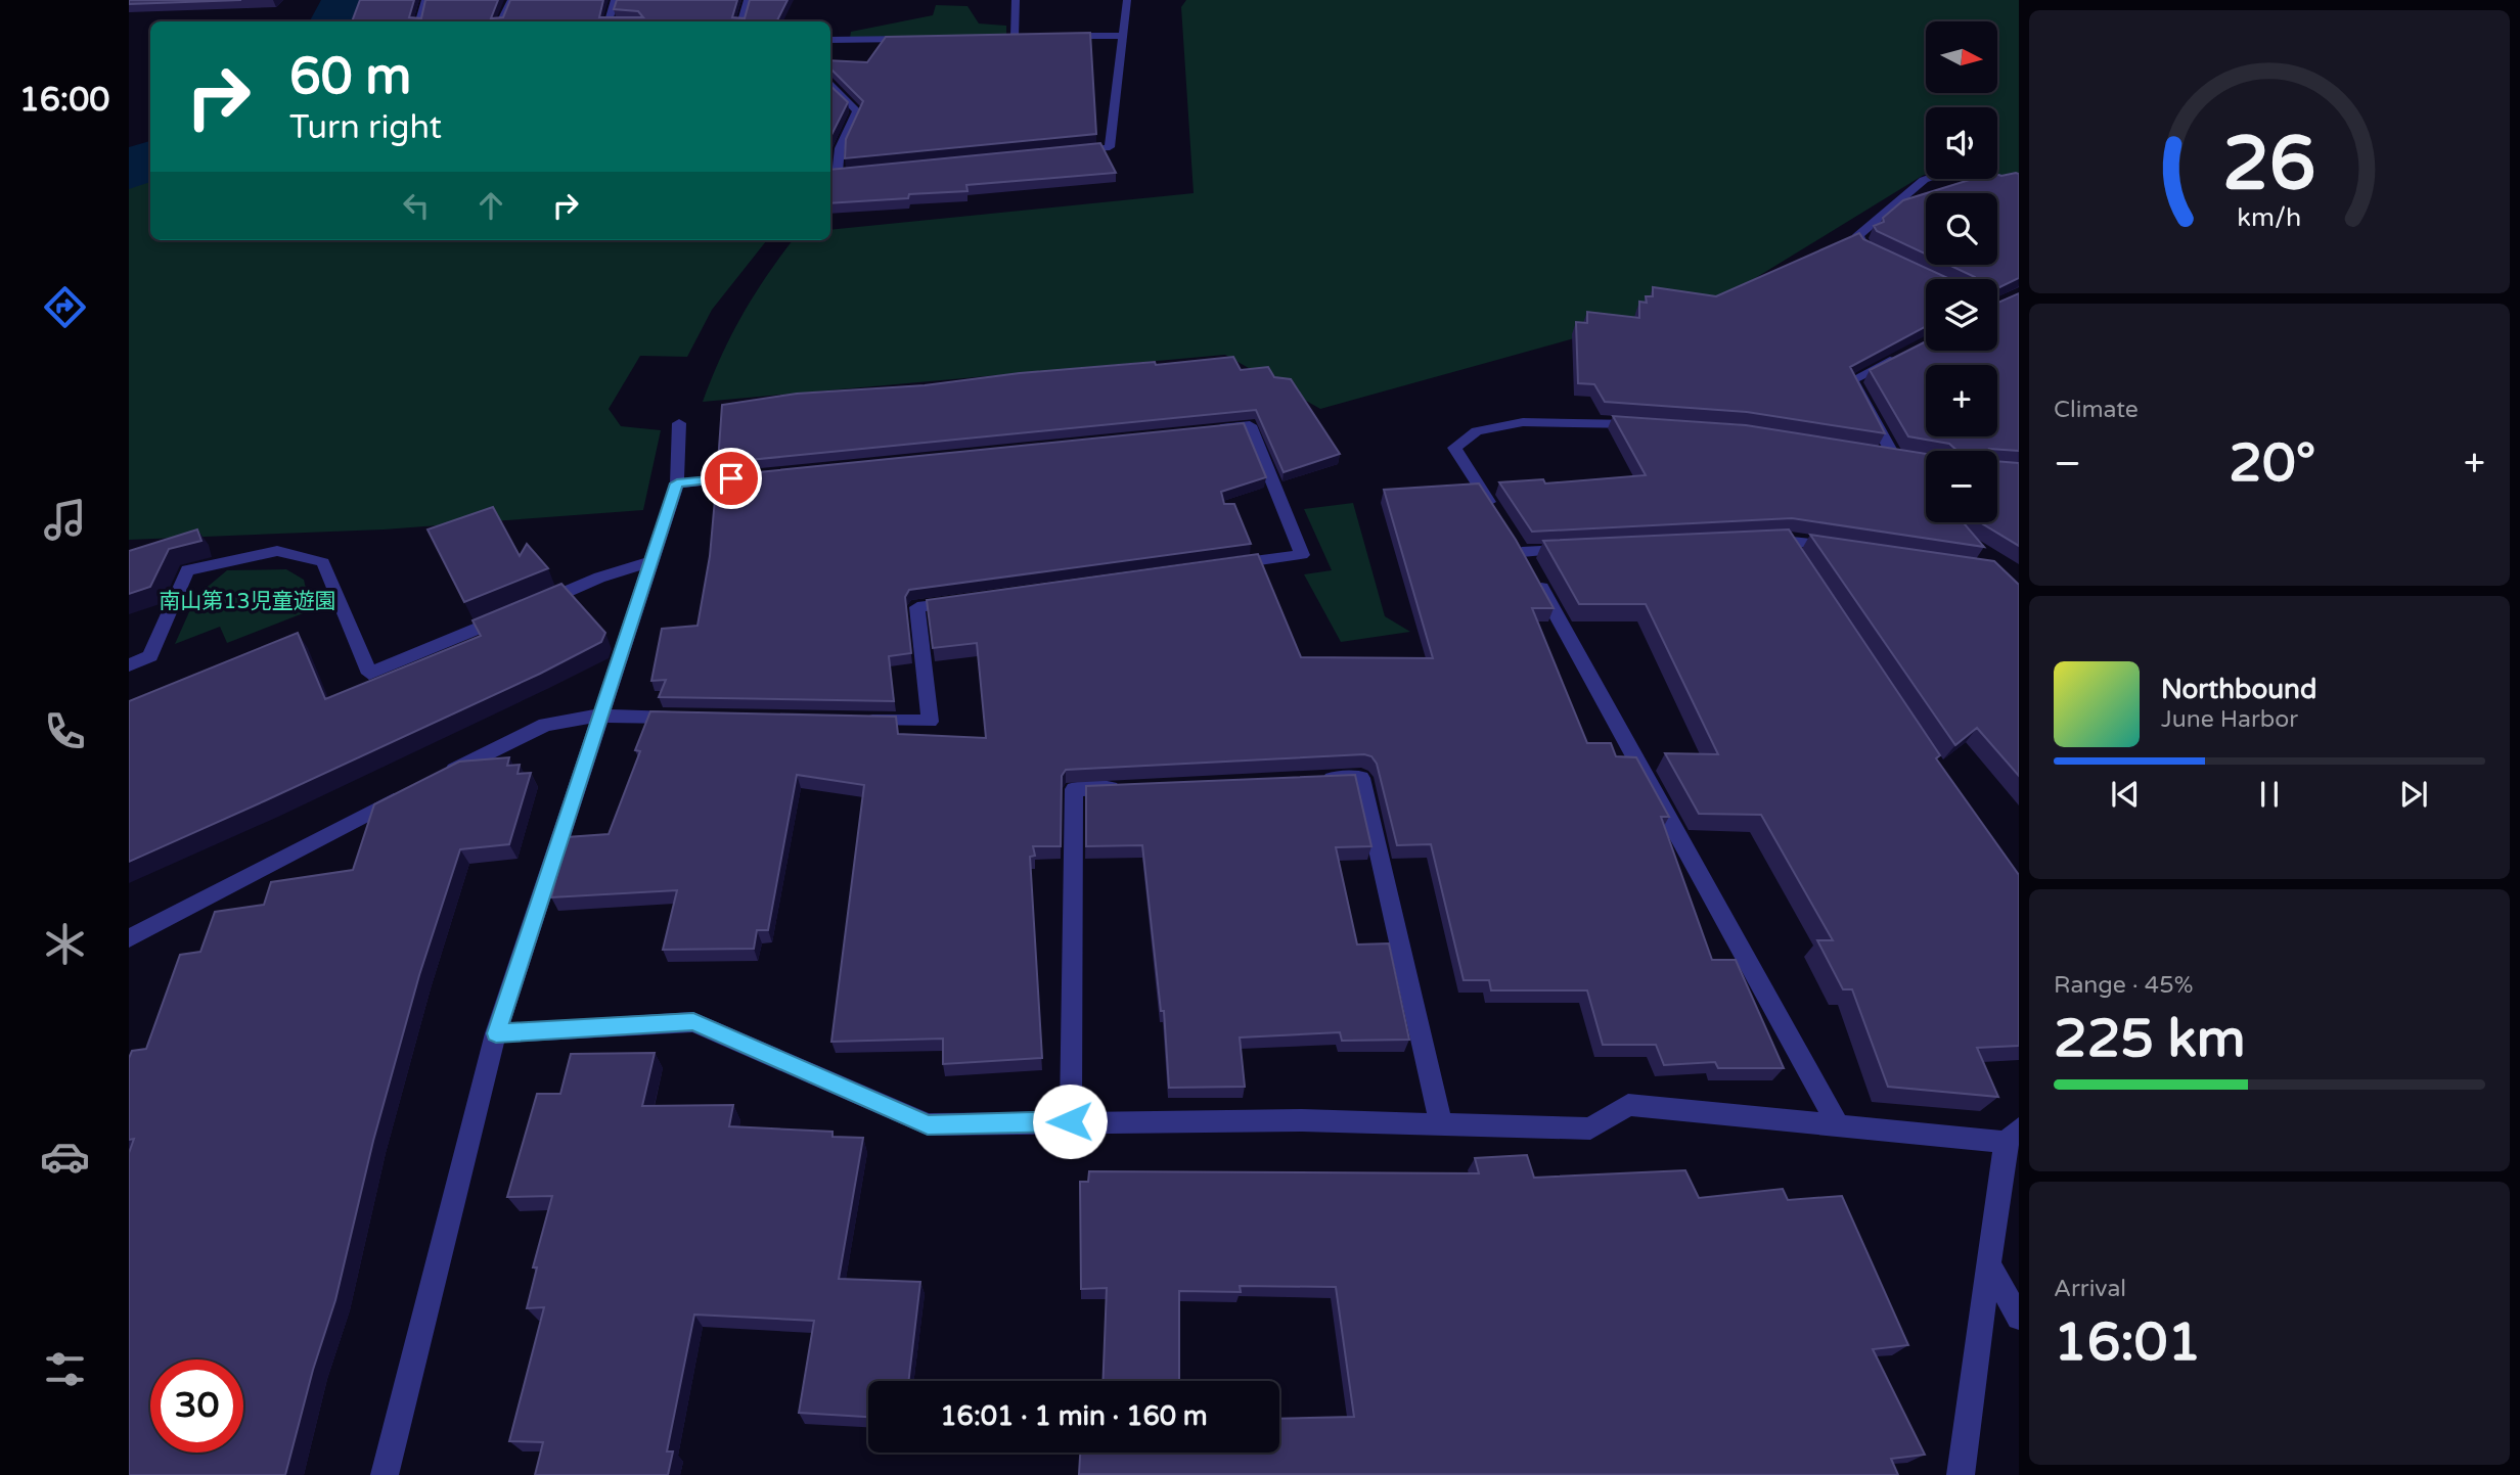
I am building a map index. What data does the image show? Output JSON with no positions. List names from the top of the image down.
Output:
{
  "parks": ["南山第13児童遊園"],
  "north": "right",
  "page": {
    "tabs": "16:00",
    "map_buttons": ["+", "−"],
    "turn": ["60 m", "Turn right"],
    "tile": [
      "Climate",
      ["Range · 45%", "225 km"],
      ["Arrival", "16:01"]
    ],
    "heat": ["−", "20°", "+"],
    "song": ["Northbound", "June Harbor"],
    "limit": "30",
    "trip": "16:01 · 1 min · 160 m",
    "gauge": ["26", "km/h"]
  }
}
